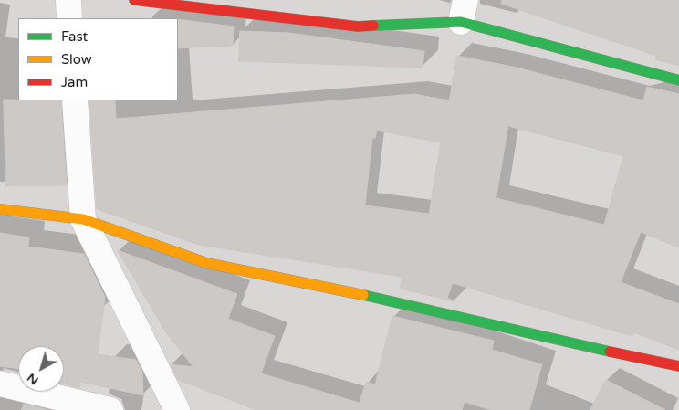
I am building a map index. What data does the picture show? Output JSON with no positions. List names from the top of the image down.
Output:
{
  "legend": ["Fast", "Slow", "Jam"],
  "north": "bottom left"
}
